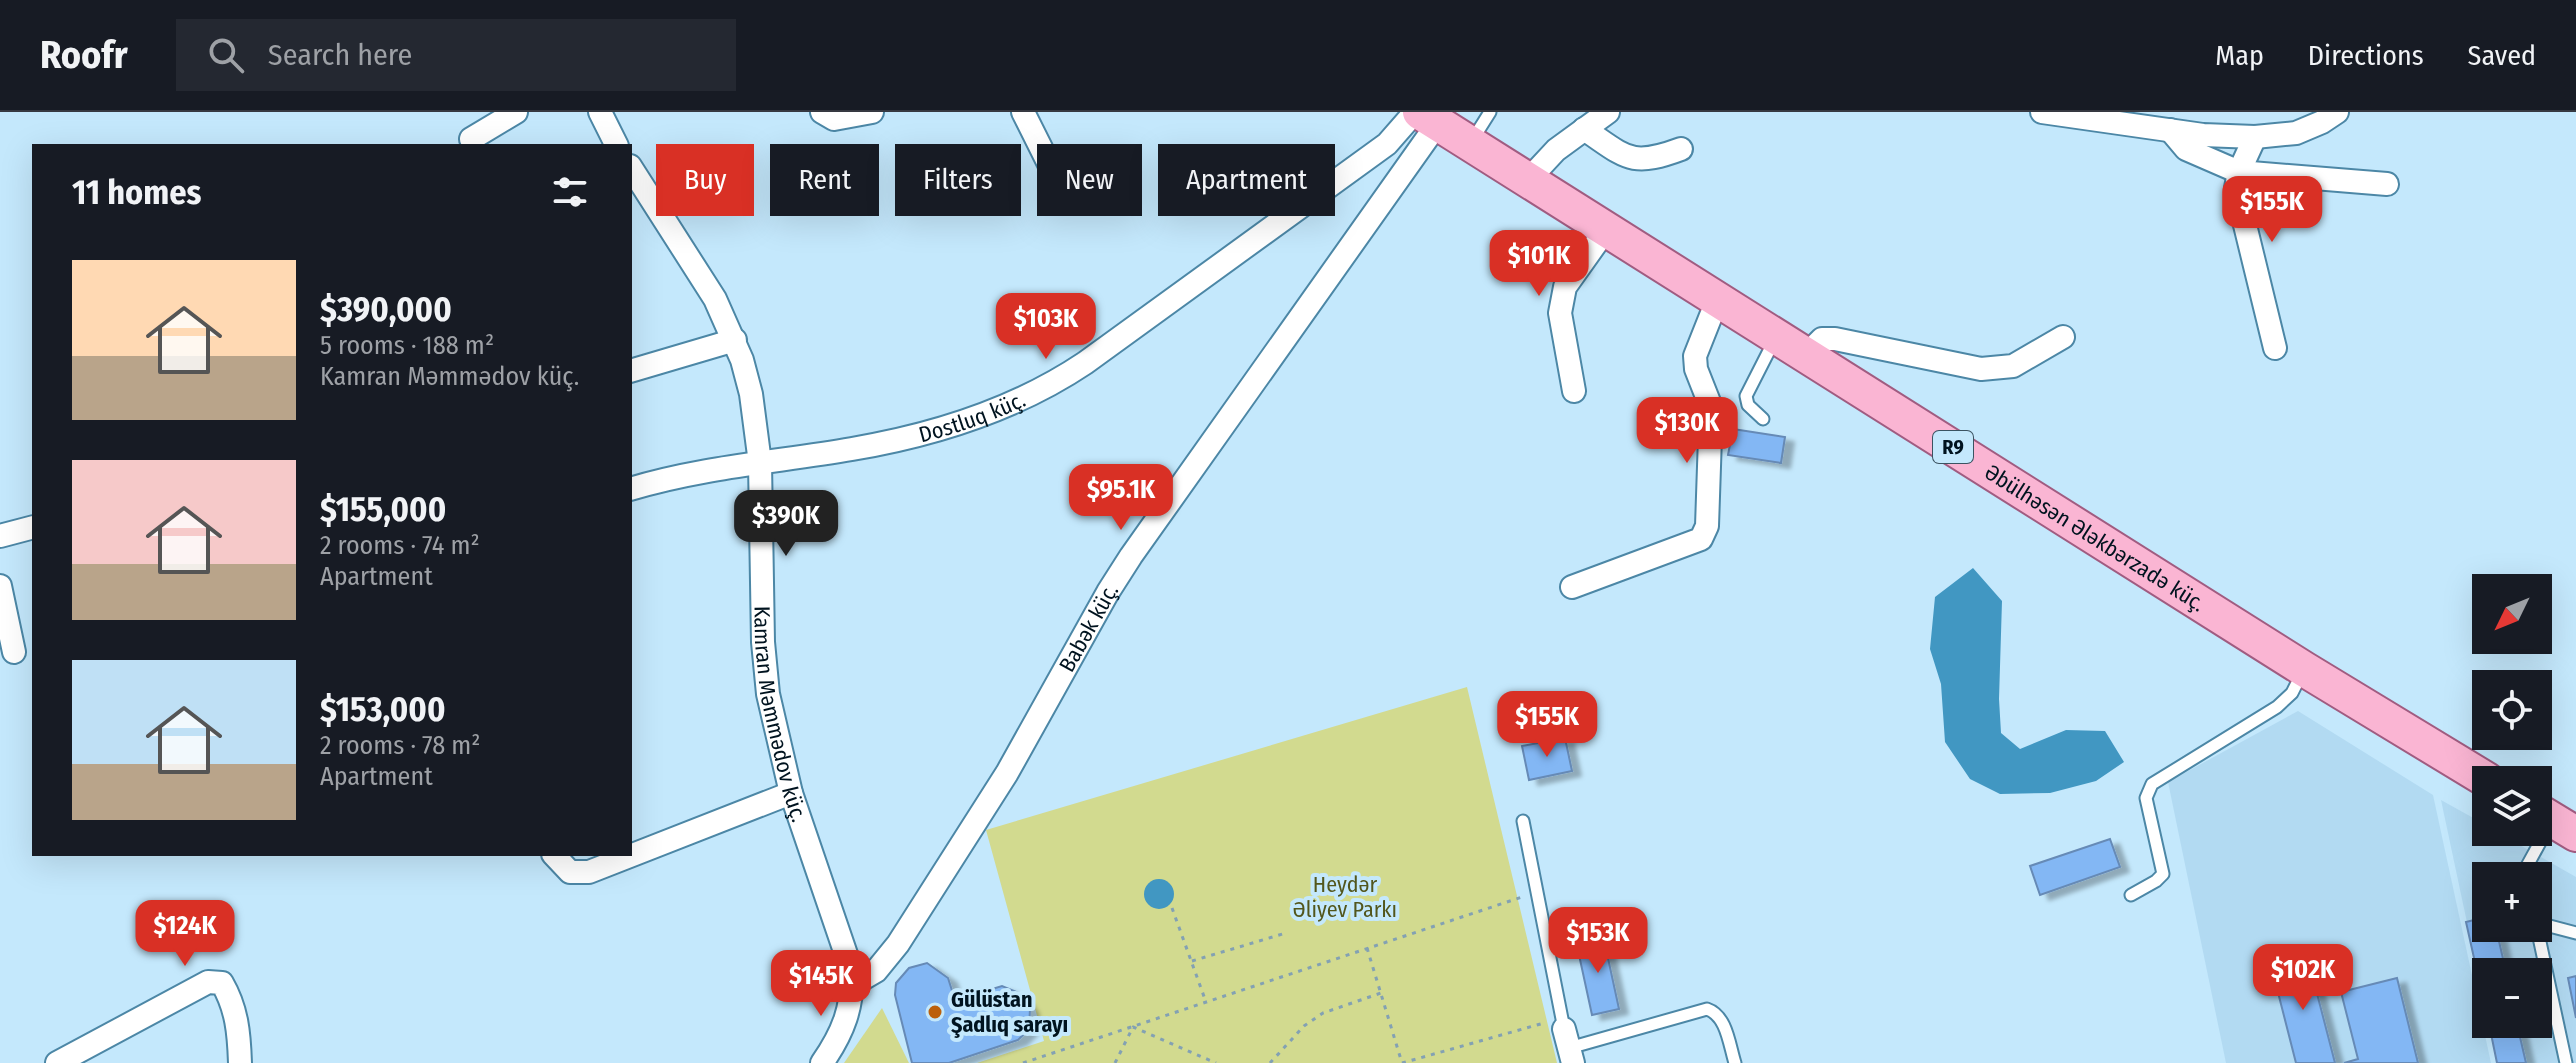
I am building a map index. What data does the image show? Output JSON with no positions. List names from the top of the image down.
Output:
{
  "streets": {
    "main road": ["R9", "Əbülhəsən Ələkbərzadə küç."],
    "street": ["Dostluq küç.", "Babək küç.", "Kamran Məmmədov küç."]
  },
  "crossings": [
    ["Dostluq küç.", "Əbülhəsən Ələkbərzadə küç."],
    ["Dostluq küç.", "Babək küç."],
    ["Dostluq küç.", "Kamran Məmmədov küç."],
    ["Əbülhəsən Ələkbərzadə küç.", "Babək küç."],
    ["Babək küç.", "Kamran Məmmədov küç."]
  ],
  "parks": ["Heydər Əliyev Parkı"],
  "places": ["Gülüstan Şadlıq sarayı"],
  "north": "bottom left",
  "page": {
    "header": "Roofr",
    "search": "Search here",
    "nav": ["Map", "Directions", "Saved"],
    "chip": [
      "Buy",
      "Rent",
      "Filters",
      "New",
      "Apartment"
    ],
    "heading": "11 homes",
    "price": [
      "$155K",
      "$101K",
      "$103K",
      "$130K",
      "$95.1K",
      "$390K",
      "$155K",
      "$124K",
      "$153K",
      "$102K",
      "$145K"
    ],
    "list": [
      {
        "name": "$390,000",
        "note": "5 rooms · 188 m² · Kamran Məmmədov küç."
      },
      {
        "name": "$155,000",
        "note": "2 rooms · 74 m² · Apartment"
      },
      {
        "name": "$153,000",
        "note": "2 rooms · 78 m² · Apartment"
      }
    ],
    "map_buttons": ["+", "−"]
  }
}
